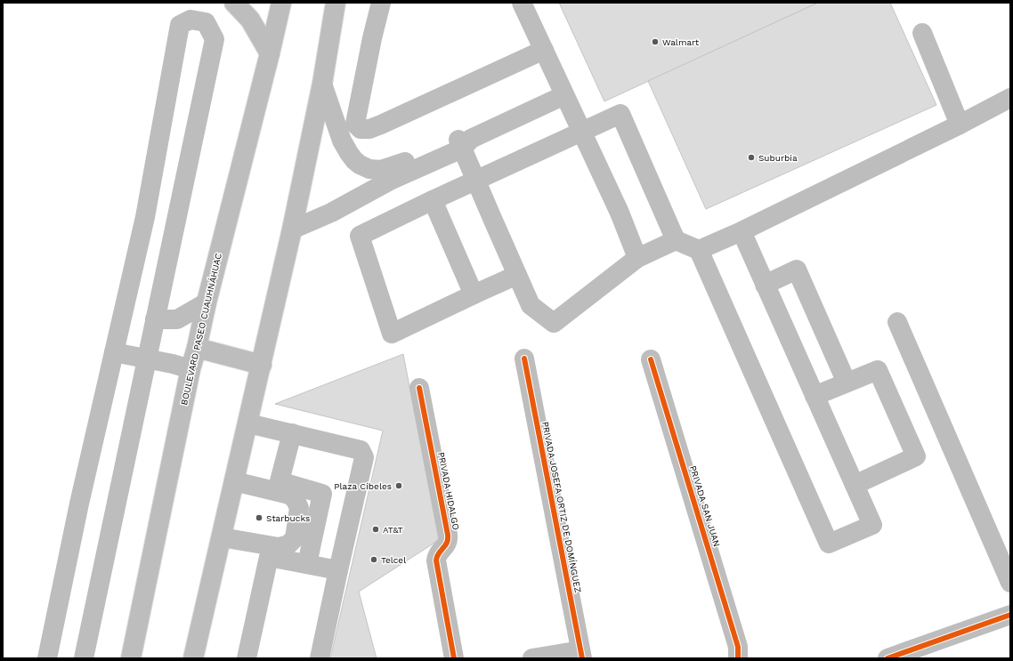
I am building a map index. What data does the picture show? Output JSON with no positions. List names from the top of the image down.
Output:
{
  "streets": {
    "main road": [
      "BOULEVARD PASEO CUAUHNÁHUAC",
      "PRIVADA HIDALGO",
      "PRIVADA SAN JUAN",
      "PRIVADA JOSEFA ORTIZ DE DOMÍNGUEZ"
    ]
  },
  "places": [
    "Walmart",
    "Suburbia",
    "Plaza Cibeles",
    "Starbucks",
    "AT&T",
    "Telcel"
  ]
}
